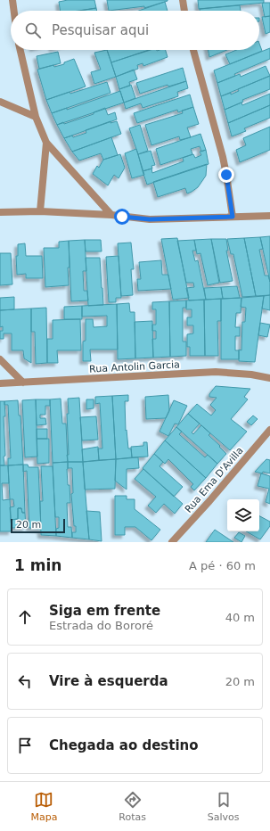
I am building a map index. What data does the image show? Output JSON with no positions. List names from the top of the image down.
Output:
{
  "streets": {
    "street": ["Rua Antolin Garcia", "Rua Ema D'Avilla"]
  },
  "scale_bar": "20 m",
  "page": {
    "search": "Pesquisar aqui",
    "scale": "20 m",
    "heading": ["1 min", "A pé · 60 m"],
    "list": [
      ["Siga em frente", "Estrada do Bororé", "40 m"],
      ["Vire à esquerda", "20 m"],
      "Chegada ao destino"
    ],
    "nav": ["Mapa", "Rotas", "Salvos"]
  }
}
